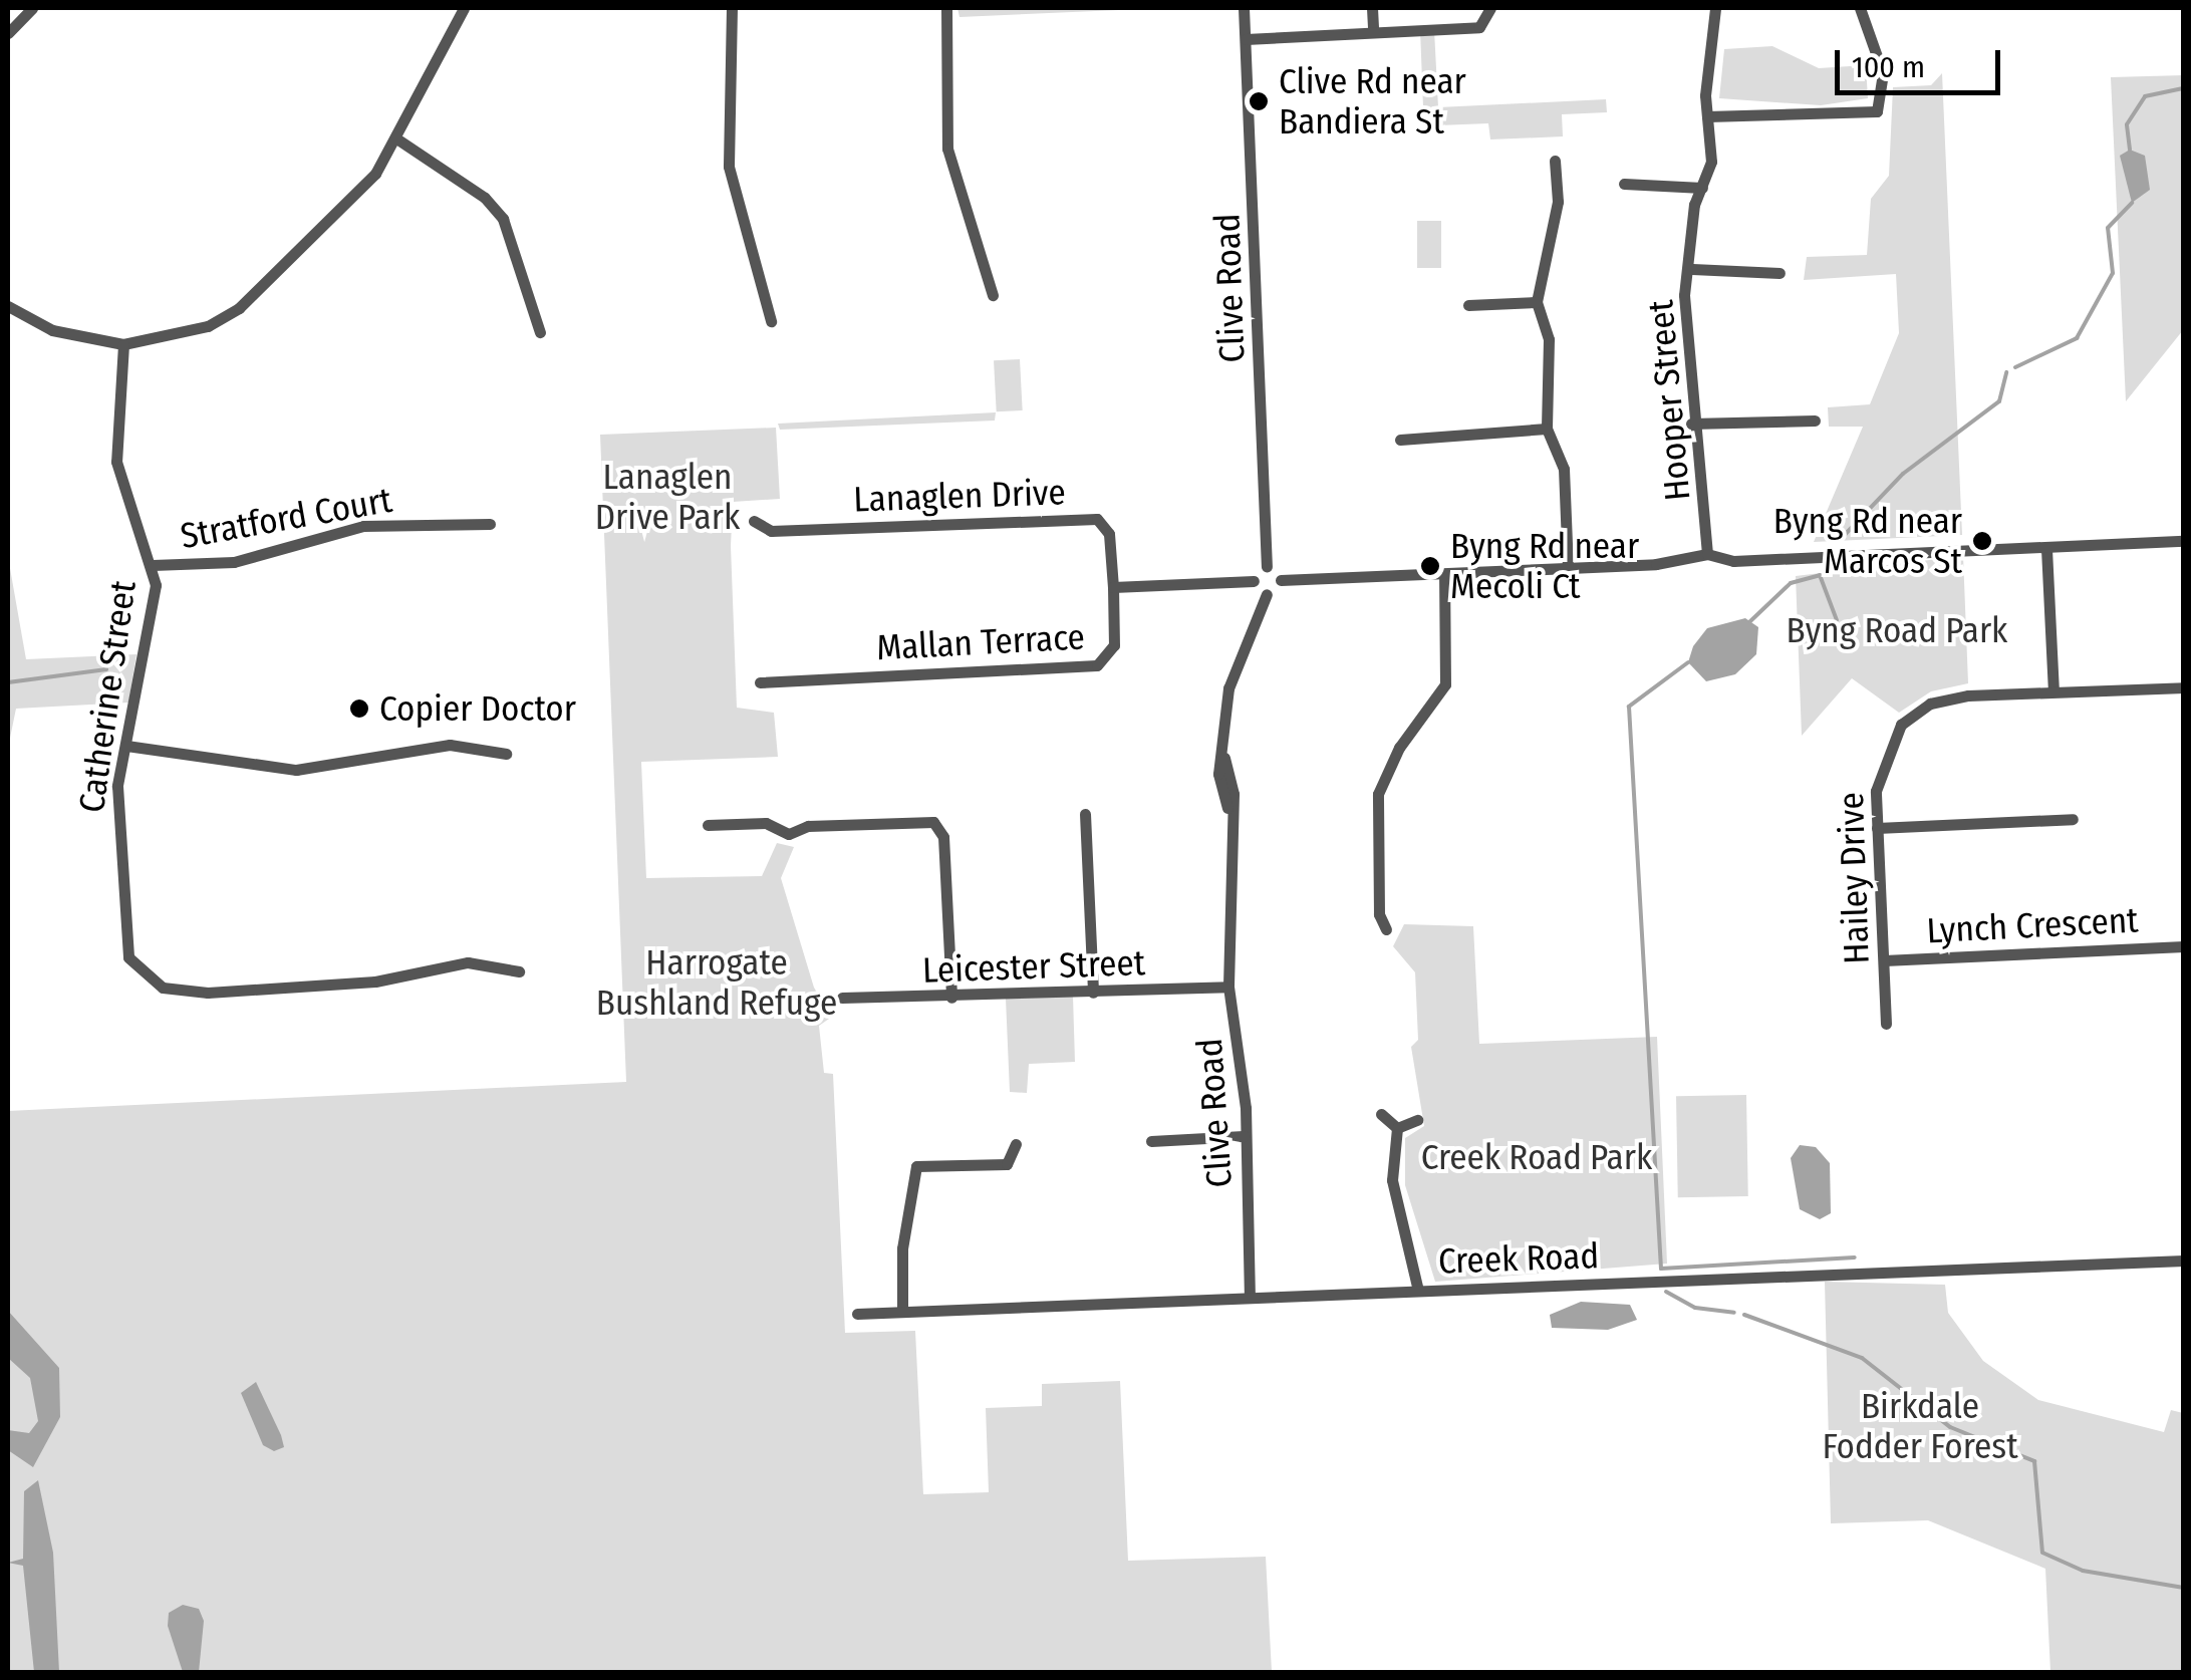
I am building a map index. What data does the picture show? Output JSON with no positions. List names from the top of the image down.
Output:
{
  "streets": {
    "street": [
      "Clive Road",
      "Hooper Street",
      "Lanaglen Drive",
      "Stratford Court",
      "Mallan Terrace",
      "Catherine Street",
      "Hailey Drive",
      "Lynch Crescent",
      "Leicester Street",
      "Creek Road"
    ]
  },
  "crossings": [
    ["Clive Road", "Leicester Street"],
    ["Clive Road", "Creek Road"],
    ["Lanaglen Drive", "Mallan Terrace"],
    ["Stratford Court", "Catherine Street"],
    ["Hailey Drive", "Lynch Crescent"]
  ],
  "parks": [
    "Lanaglen Drive Park",
    "Byng Road Park",
    "Harrogate Bushland Refuge",
    "Creek Road Park",
    "Birkdale Fodder Forest"
  ],
  "places": [
    "Clive Rd near Bandiera St",
    "Byng Rd near Marcos St",
    "Byng Rd near Mecoli Ct",
    "Copier Doctor"
  ],
  "scale_bar": "100 m"
}
